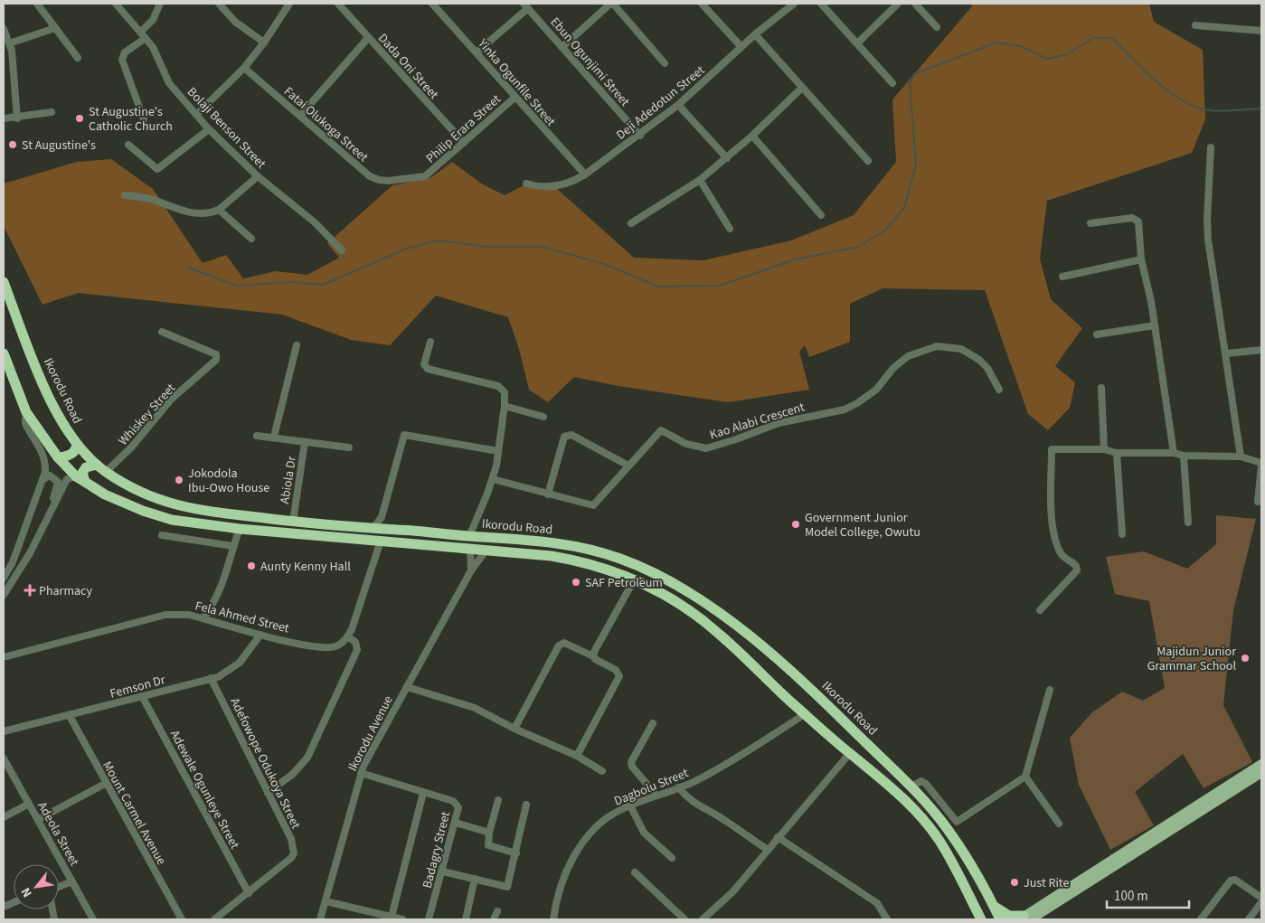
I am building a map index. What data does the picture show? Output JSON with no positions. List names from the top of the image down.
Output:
{
  "streets": {
    "highway": ["Ikorodu Road"],
    "street": [
      "Ebun Ogunjimi Street",
      "Dada Oni Street",
      "Yinka Ogunfile Street",
      "Deji Adedotun Street",
      "Fatai Olukoga Street",
      "Bolaji Benson Street",
      "Philip Erara Street",
      "Whiskey Street",
      "Kao Alabi Crescent",
      "Abiola Dr",
      "Fela Ahmed Street",
      "Femson Dr",
      "Ikorodu Avenue",
      "Adefowope Odukoya Street",
      "Dagbolu Street",
      "Adewale Ogunleye Street",
      "Mount Carmel Avenue",
      "Adeola Street",
      "Badagry Street"
    ]
  },
  "crossings": [
    ["Ebun Ogunjimi Street", "Deji Adedotun Street"],
    ["Dada Oni Street", "Philip Erara Street"],
    ["Yinka Ogunfile Street", "Deji Adedotun Street"],
    ["Yinka Ogunfile Street", "Philip Erara Street"],
    ["Fatai Olukoga Street", "Philip Erara Street"],
    ["Ikorodu Road", "Whiskey Street"],
    ["Ikorodu Road", "Abiola Dr"],
    ["Ikorodu Road", "Ikorodu Avenue"],
    ["Ikorodu Road", "Dagbolu Street"],
    ["Fela Ahmed Street", "Femson Dr"],
    ["Femson Dr", "Adefowope Odukoya Street"],
    ["Femson Dr", "Adewale Ogunleye Street"],
    ["Femson Dr", "Mount Carmel Avenue"],
    ["Ikorodu Avenue", "Badagry Street"],
    ["Adefowope Odukoya Street", "Adewale Ogunleye Street"]
  ],
  "places": {
    "other": [
      "St Augustine's Catholic Church",
      "St Augustine's",
      "Jokodola Ibu-Owo House",
      "Government Junior Model College, Owutu",
      "Aunty Kenny Hall",
      "SAF Petroleum",
      "Majidun Junior Grammar School",
      "Just Rite"
    ],
    "health": ["Pharmacy"]
  },
  "scale_bar": "100 m",
  "north": "bottom left"
}
